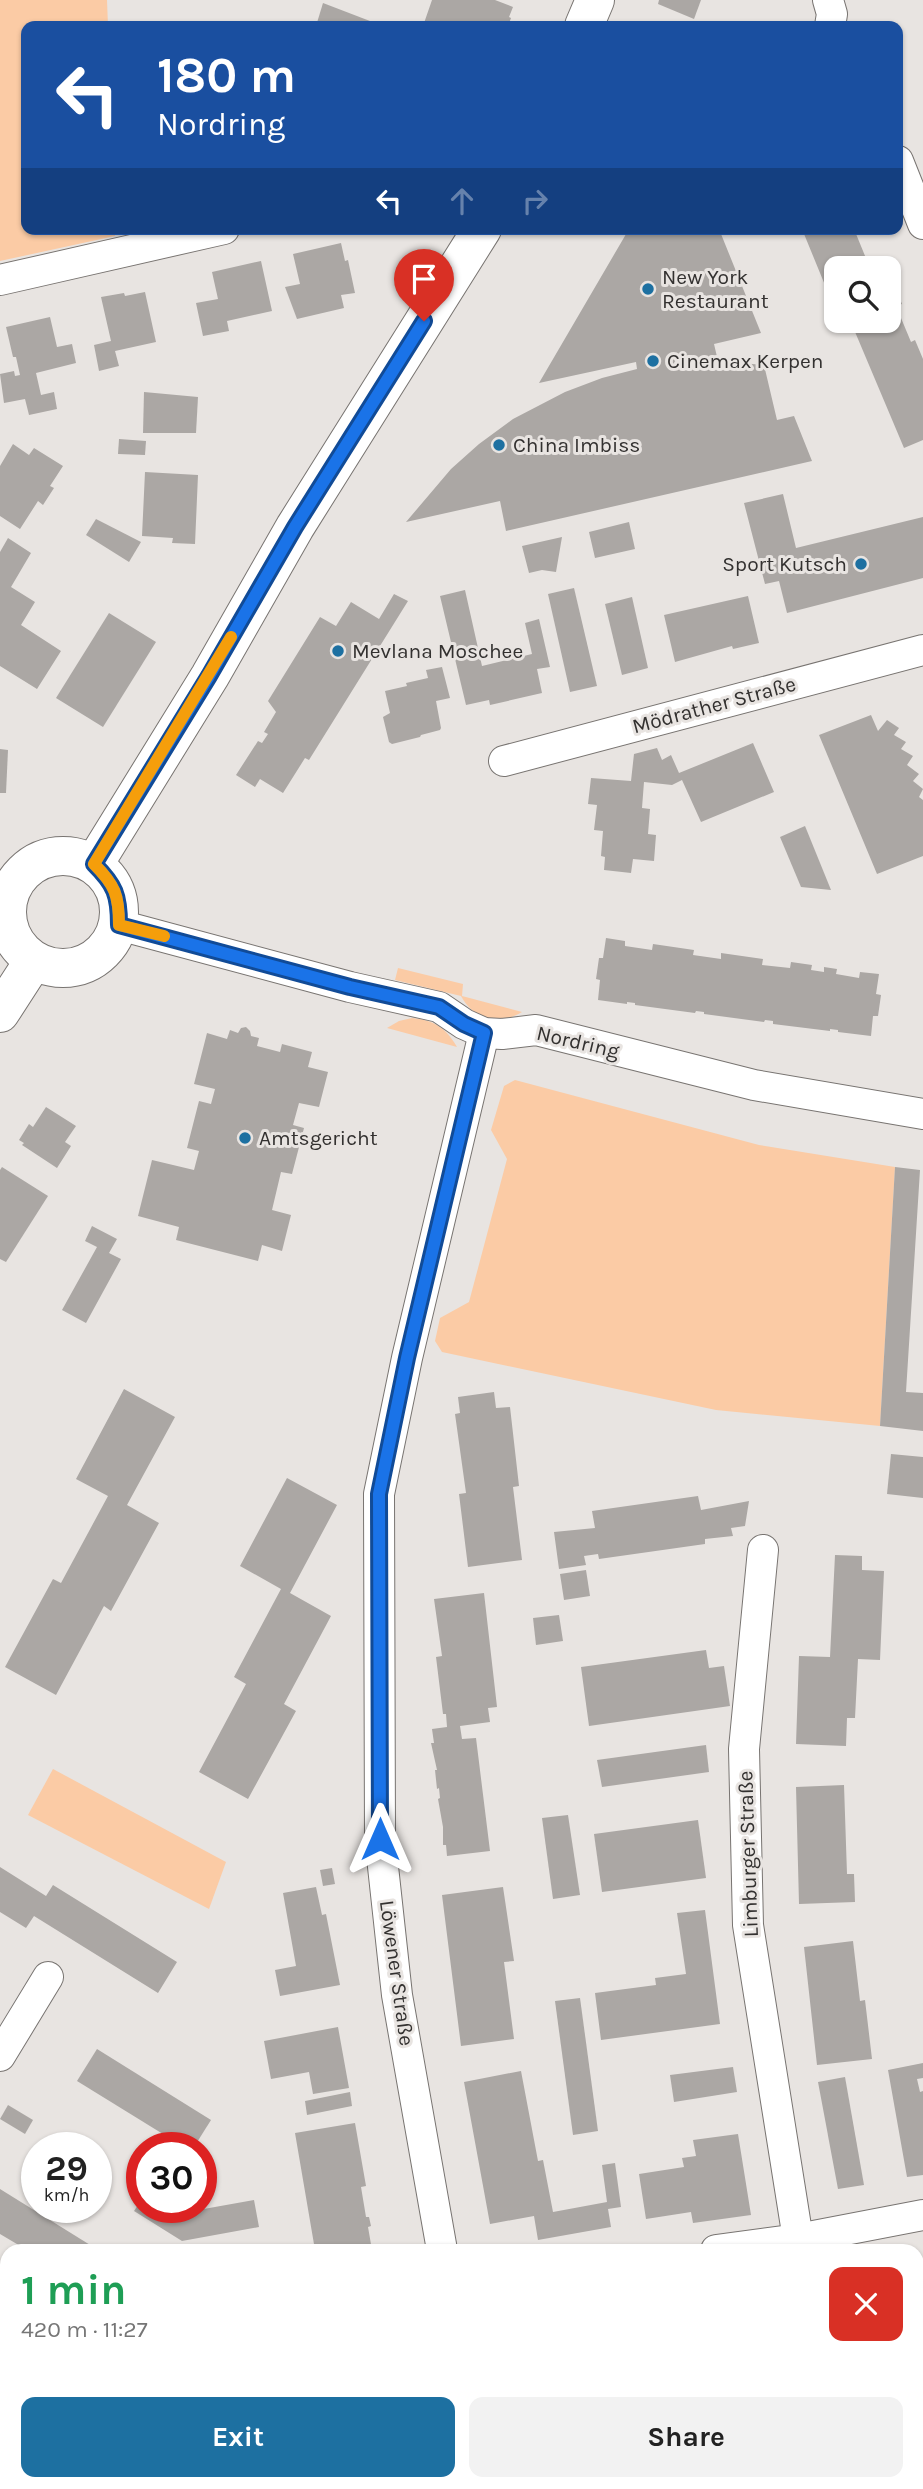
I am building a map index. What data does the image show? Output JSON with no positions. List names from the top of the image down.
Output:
{
  "streets": {
    "street": [
      "Mödrather Straße",
      "Nordring",
      "Limburger Straße",
      "Löwener Straße"
    ]
  },
  "crossings": [
    ["Nordring", "Löwener Straße"]
  ],
  "places": [
    "New York Restaurant",
    "Cinemax Kerpen",
    "China Imbiss",
    "Sport Kutsch",
    "Mevlana Moschee",
    "Amtsgericht"
  ],
  "page": {
    "turn": ["180 m", "Nordring"],
    "speed": "29 km/h",
    "limit": "30",
    "heading": ["1 min", "420 m · 11:27"],
    "buttons": ["Exit", "Share"]
  }
}
